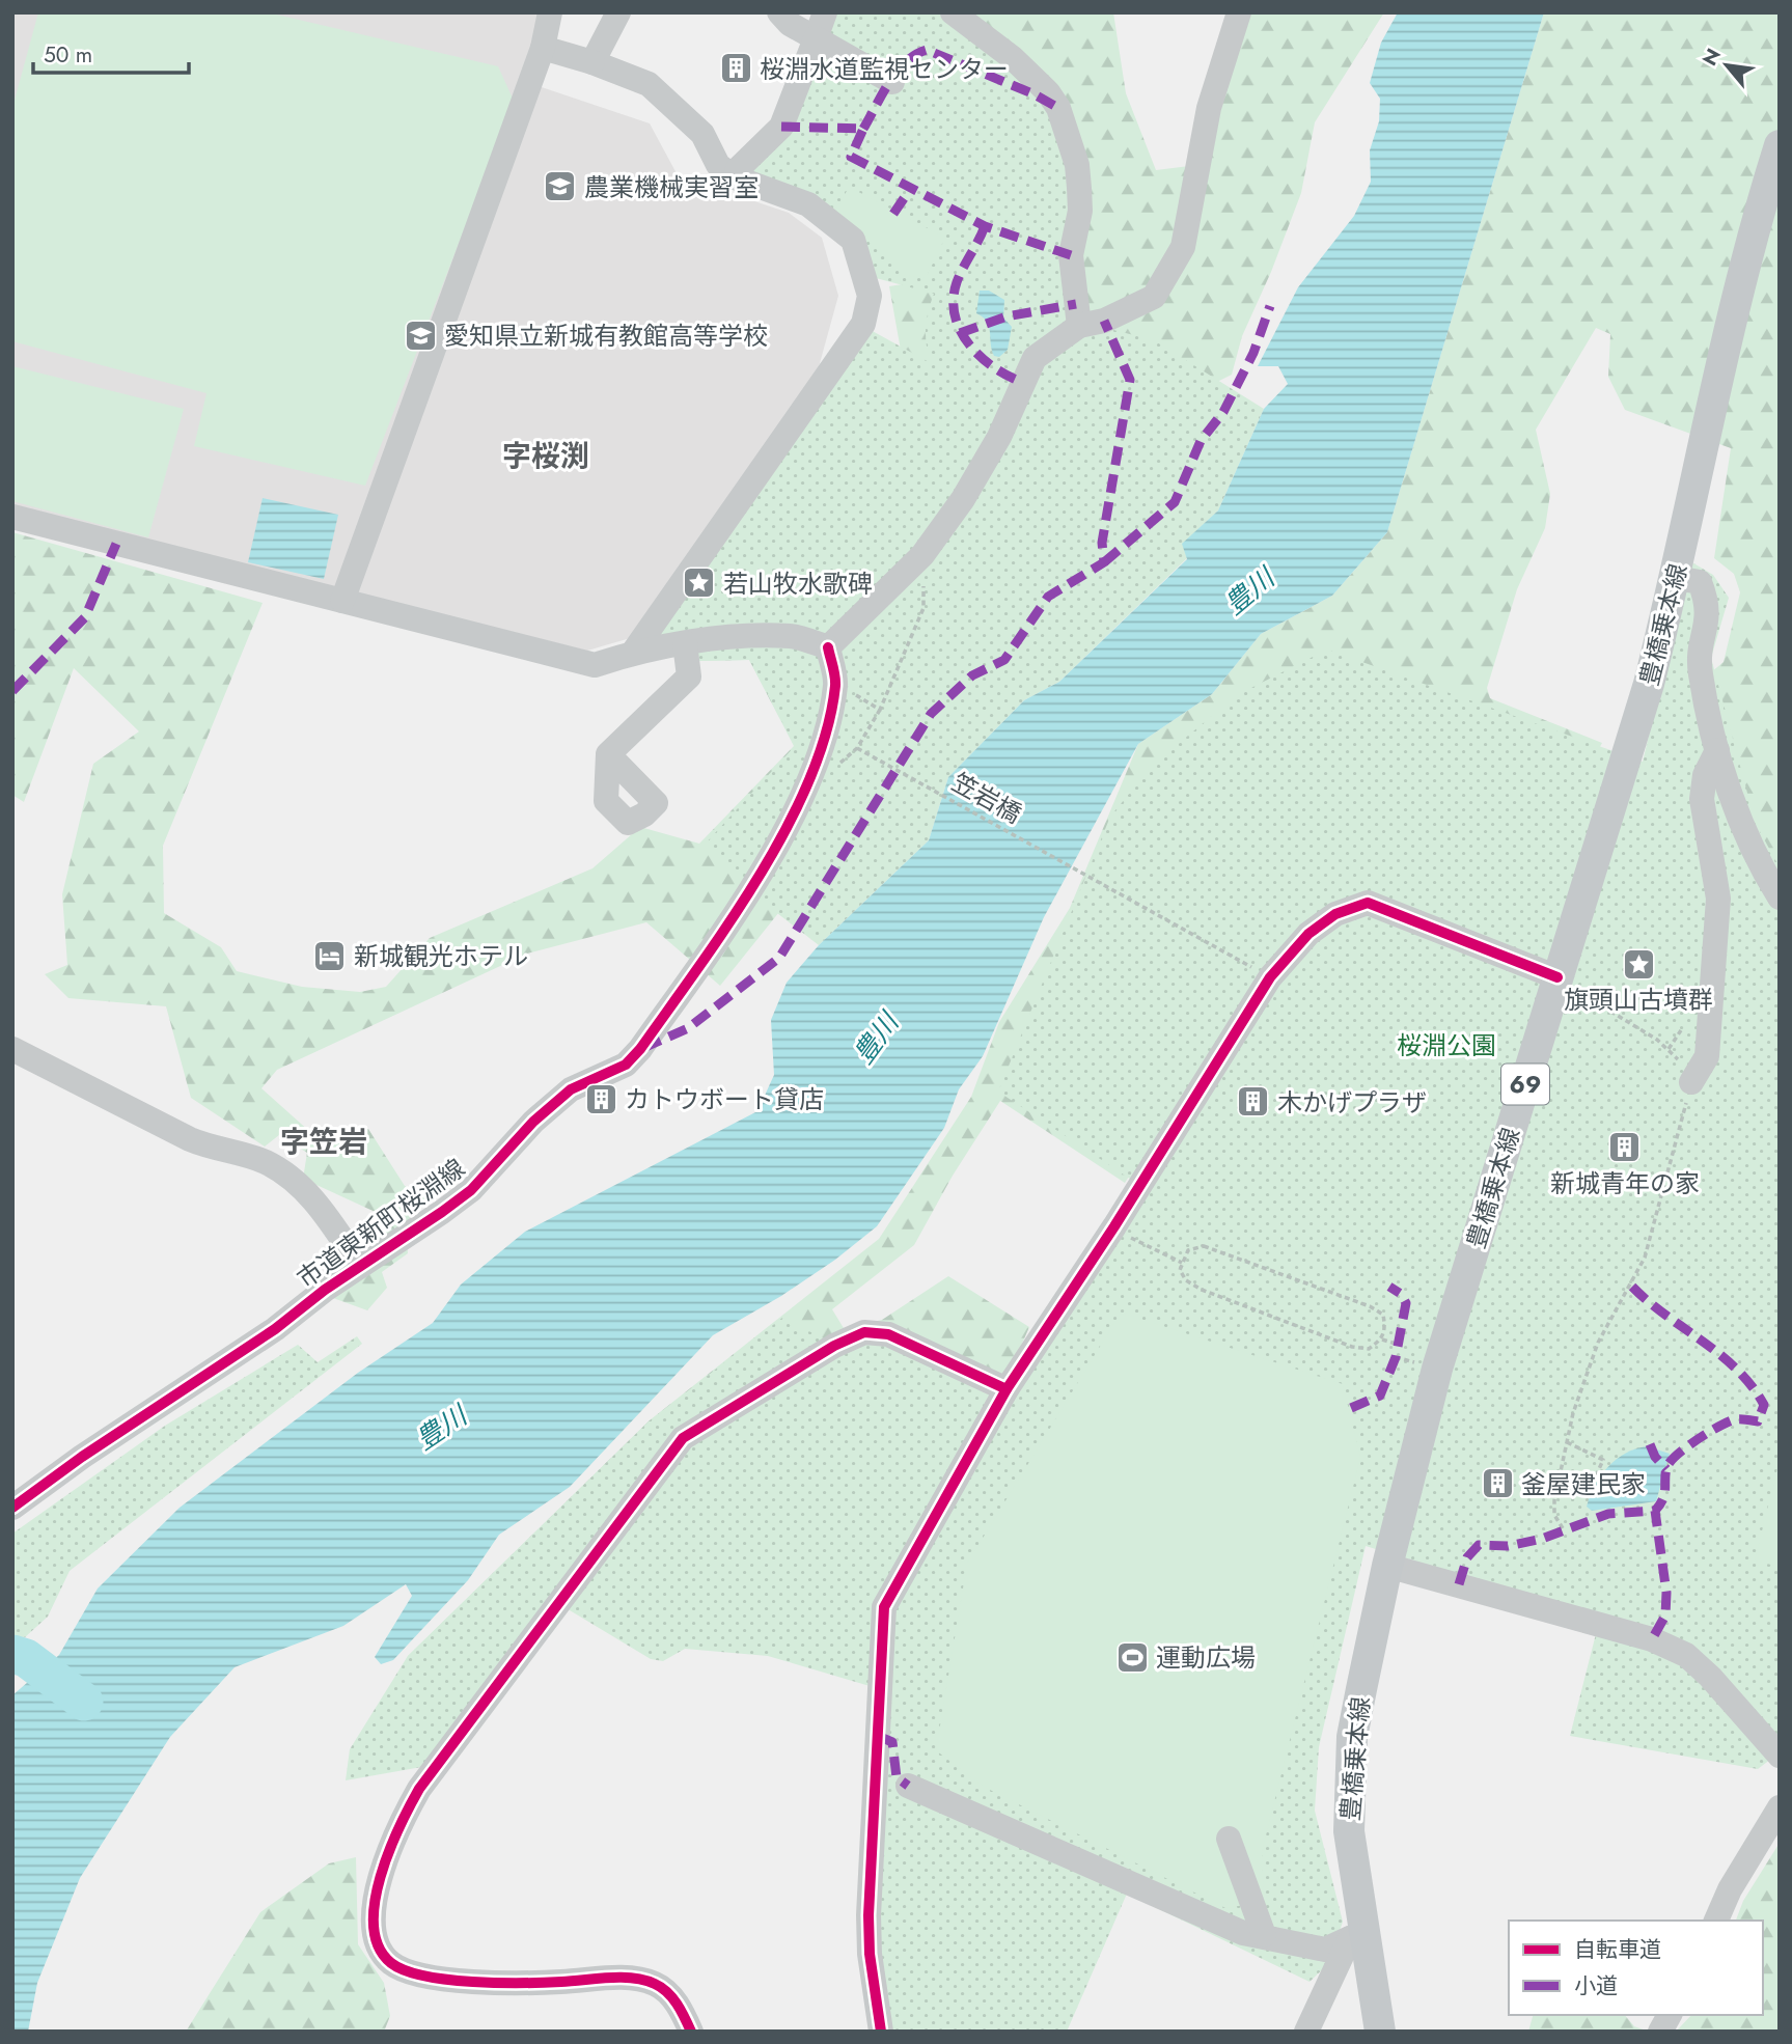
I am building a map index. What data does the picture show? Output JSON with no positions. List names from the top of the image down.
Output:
{
  "streets": {
    "main road": ["豊橋乗本線", "69"],
    "street": ["市道東新町桜淵線"],
    "path": ["笠岩橋"]
  },
  "districts": ["字桜渕", "字笠岩"],
  "water": ["豊川"],
  "parks": ["桜淵公園"],
  "places": {
    "building": [
      "桜淵水道監視センター",
      "カトウボート貸店",
      "木かげプラザ",
      "新城青年の家",
      "釜屋建民家"
    ],
    "school or university": ["農業機械実習室", "愛知県立新城有教館高等学校"],
    "place": ["若山牧水歌碑", "旗頭山古墳群"],
    "hotel": ["新城観光ホテル"],
    "sports": ["運動広場"]
  },
  "legend": ["自転車道", "小道"],
  "scale_bar": "50 m",
  "north": "top left"
}
